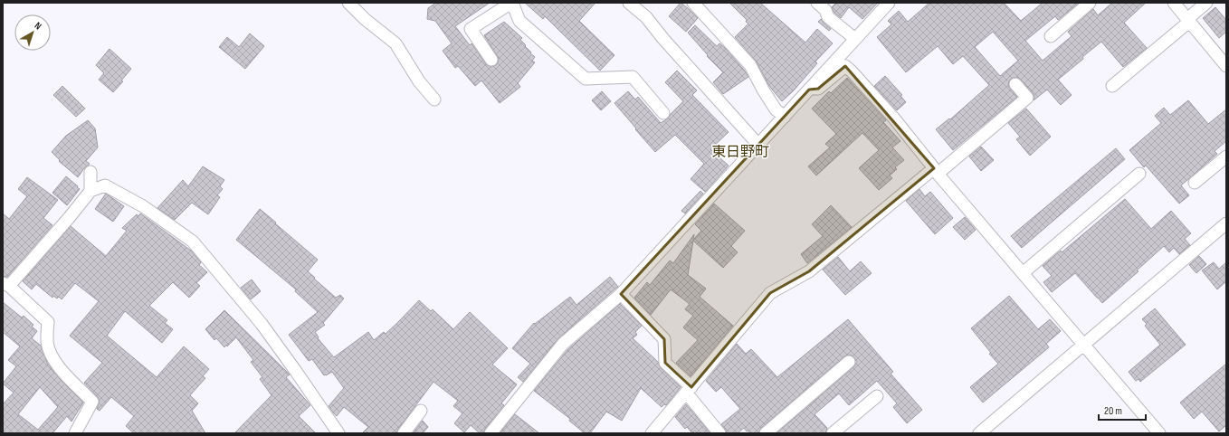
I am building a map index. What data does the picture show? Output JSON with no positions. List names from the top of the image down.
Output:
{
  "districts": ["東日野町"],
  "scale_bar": "20 m",
  "north": "top right"
}
